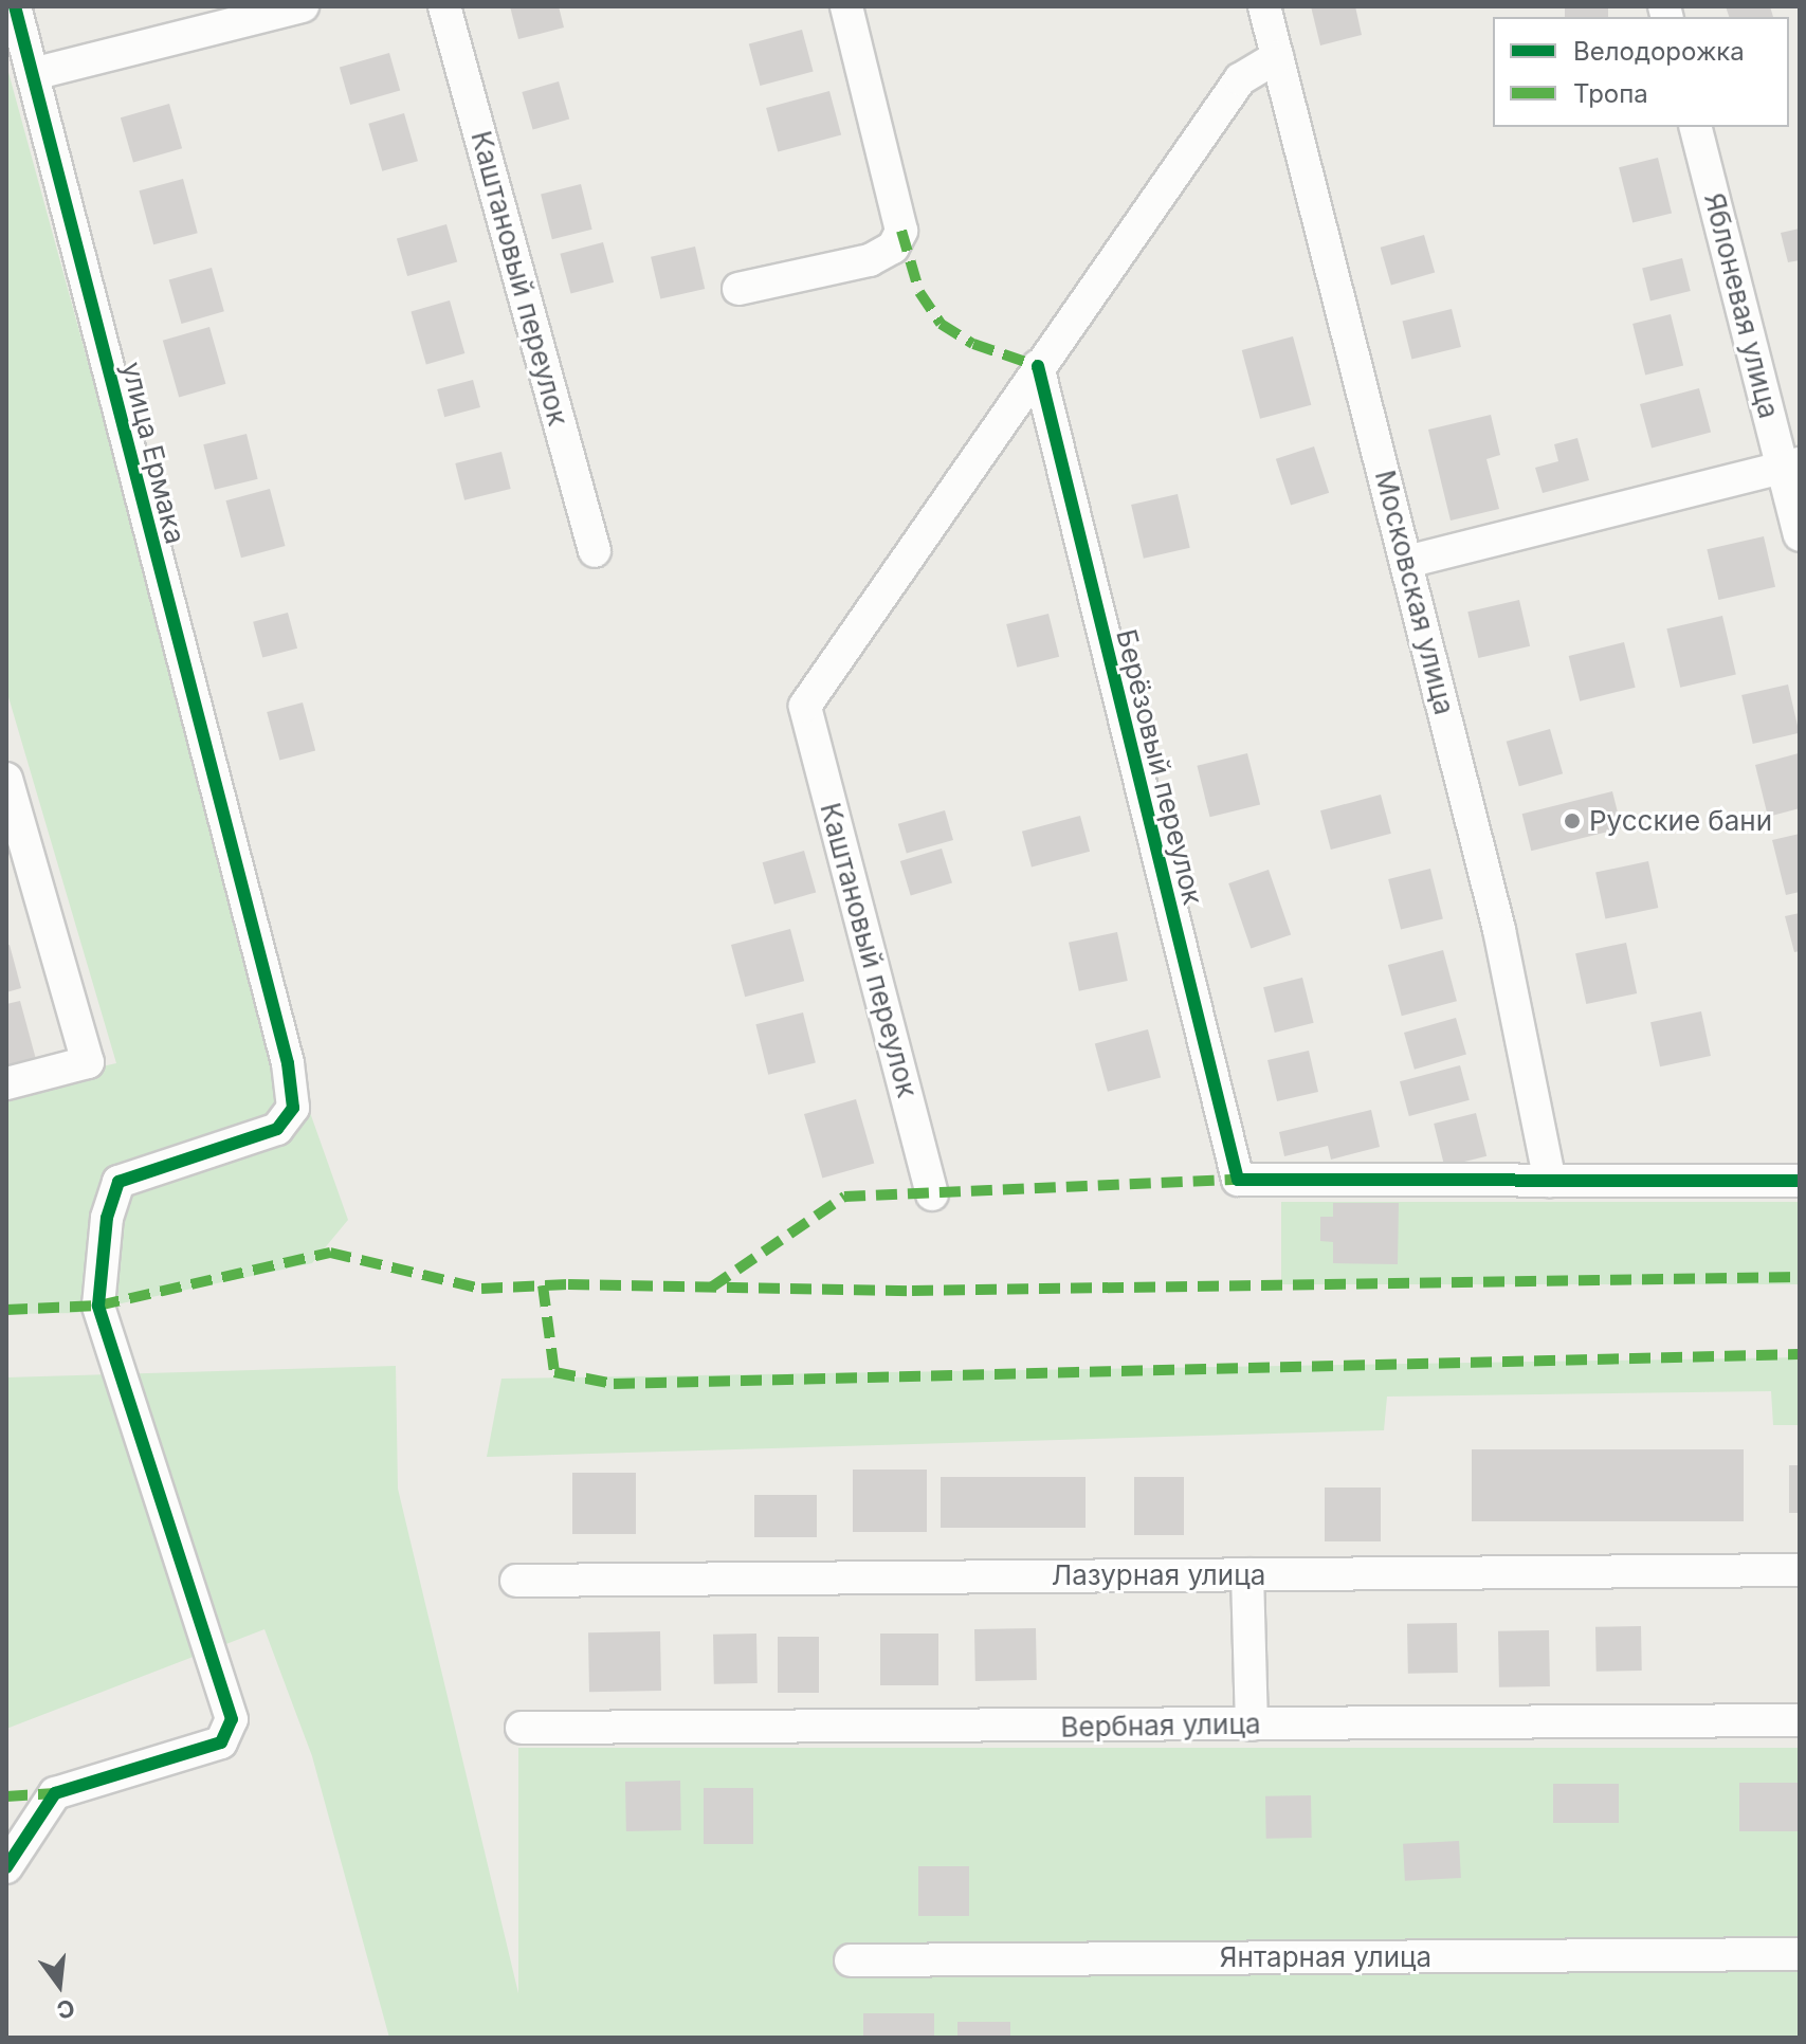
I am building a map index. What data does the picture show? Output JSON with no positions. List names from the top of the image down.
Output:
{
  "streets": {
    "street": [
      "Каштановый переулок",
      "Яблоневая улица",
      "улица Ермака",
      "Московская улица",
      "Берёзовый переулок",
      "Лазурная улица",
      "Вербная улица",
      "Янтарная улица"
    ]
  },
  "crossings": [
    ["Каштановый переулок", "Берёзовый переулок"],
    ["Московская улица", "Берёзовый переулок"]
  ],
  "places": ["Русские бани"],
  "legend": ["Велодорожка", "Тропа"],
  "north": "bottom"
}
